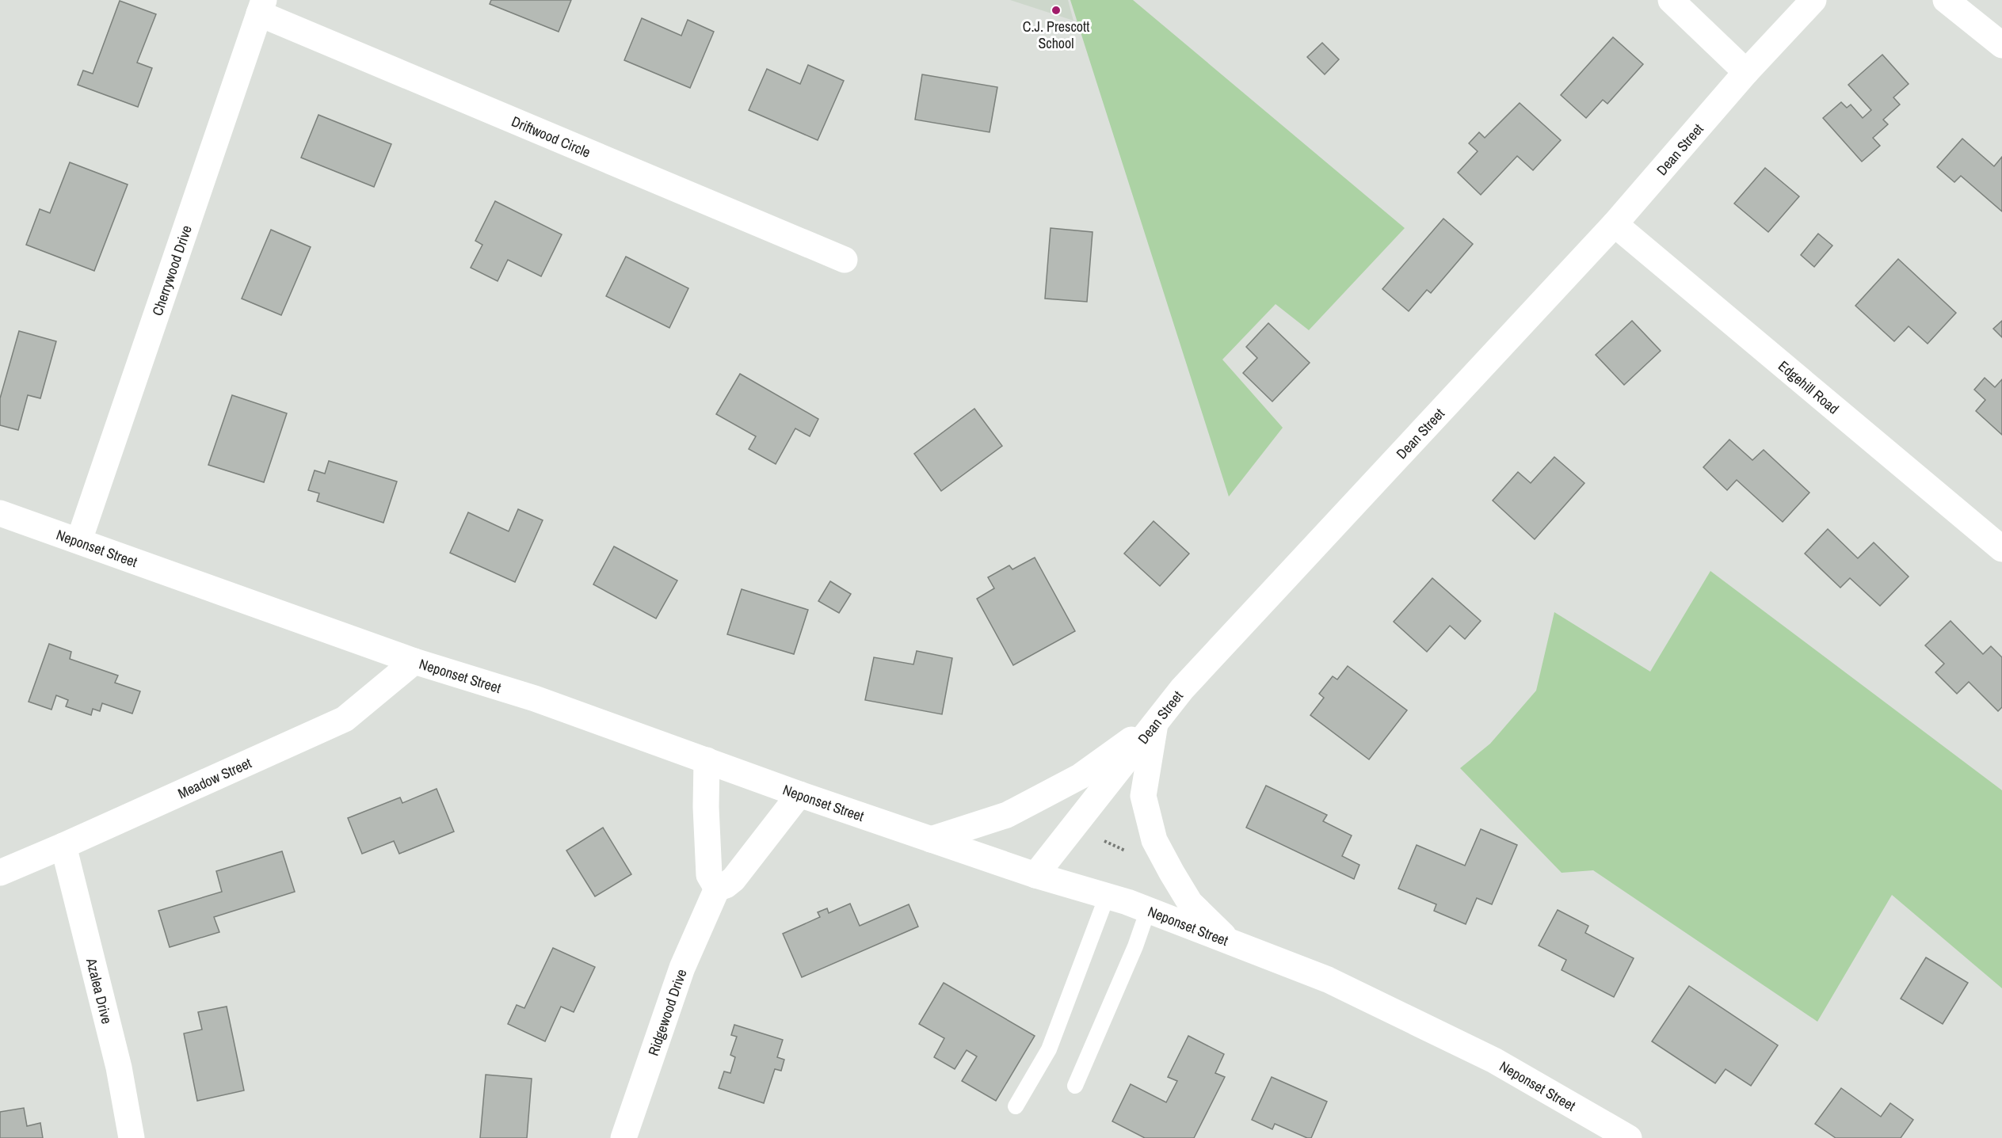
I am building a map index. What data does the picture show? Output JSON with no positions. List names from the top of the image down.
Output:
{
  "streets": {
    "main road": [
      "Driftwood Circle",
      "Dean Street",
      "Cherrywood Drive",
      "Edgehill Road",
      "Neponset Street",
      "Meadow Street",
      "Azalea Drive",
      "Ridgewood Drive"
    ]
  },
  "crossings": [
    ["Driftwood Circle", "Cherrywood Drive"],
    ["Dean Street", "Edgehill Road"],
    ["Dean Street", "Neponset Street"],
    ["Cherrywood Drive", "Neponset Street"],
    ["Neponset Street", "Meadow Street"],
    ["Meadow Street", "Azalea Drive"]
  ],
  "places": ["C.J. Prescott School"]
}
